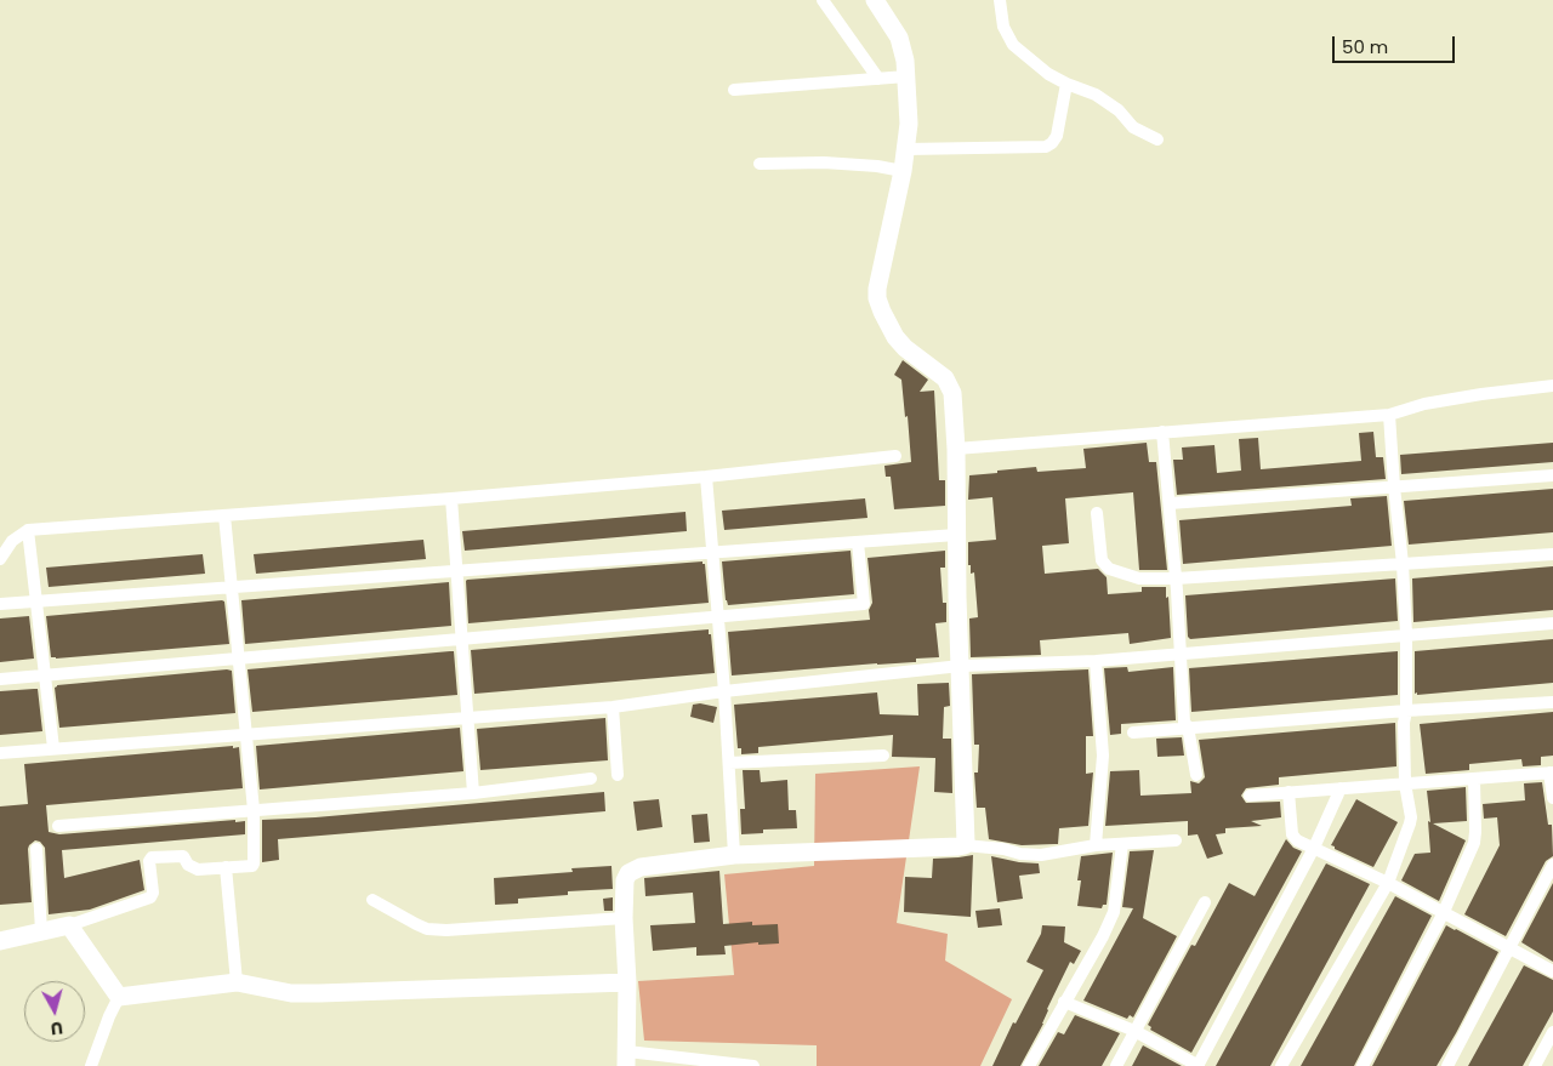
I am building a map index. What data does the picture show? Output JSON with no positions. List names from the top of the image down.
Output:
{
  "scale_bar": "50 m",
  "north": "bottom"
}
